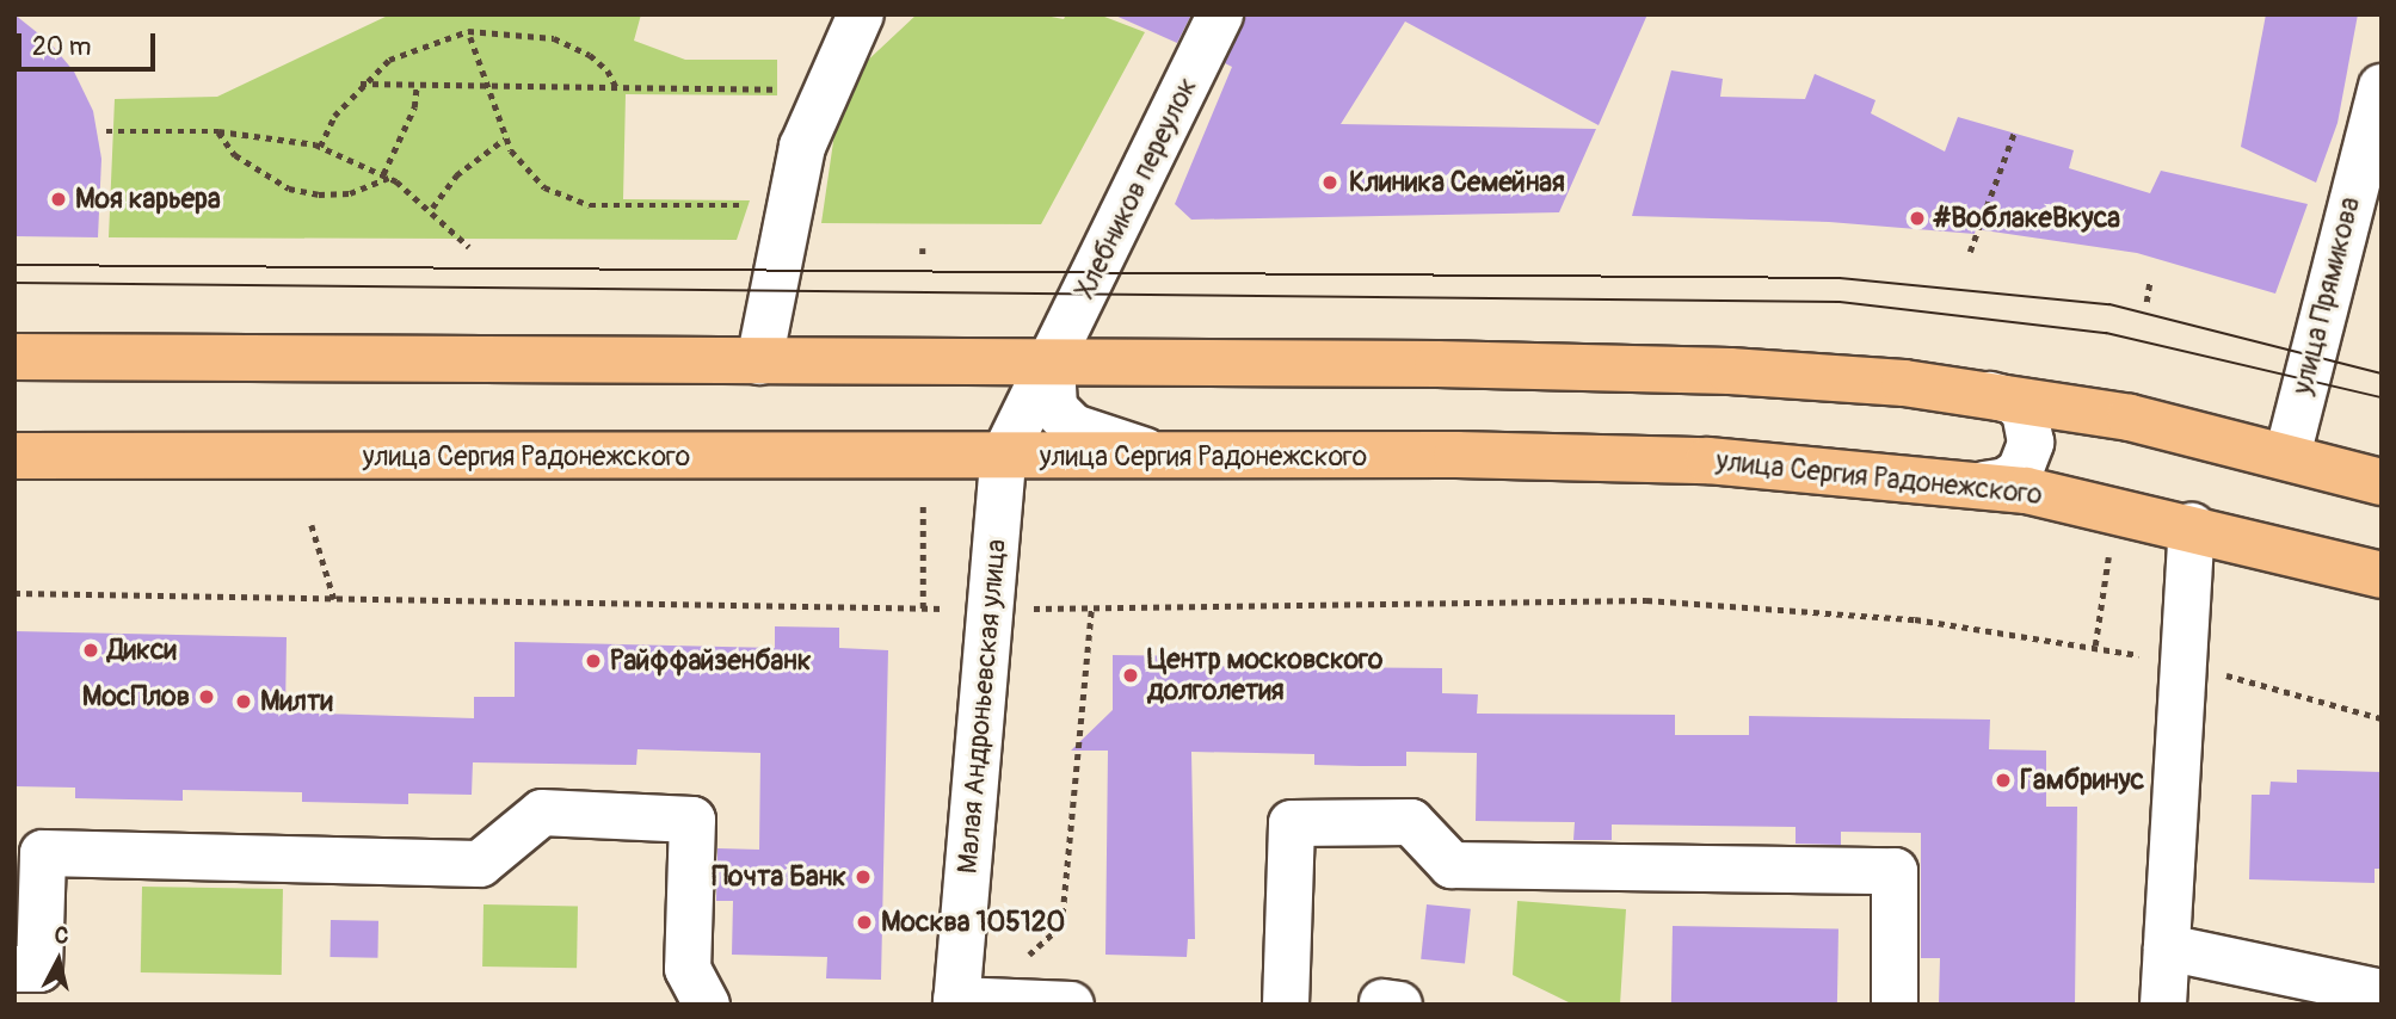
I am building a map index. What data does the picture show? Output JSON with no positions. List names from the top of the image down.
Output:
{
  "streets": {
    "main road": ["улица Сергия Радонежского"],
    "street": ["Хлебников переулок", "улица Прямикова", "Малая Андроньевская улица"]
  },
  "crossings": [
    ["Хлебников переулок", "улица Сергия Радонежского"],
    ["Хлебников переулок", "Малая Андроньевская улица"],
    ["улица Сергия Радонежского", "Малая Андроньевская улица"]
  ],
  "places": [
    "Клиника Семейная",
    "Моя карьера",
    "#ВоблакеВкуса",
    "Дикси",
    "Райффайзенбанк",
    "Центр московского долголетия",
    "МосПлов",
    "Милти",
    "Гамбринус",
    "Почта Банк",
    "Москва 105120"
  ],
  "scale_bar": "20 m",
  "north": "top"
}
